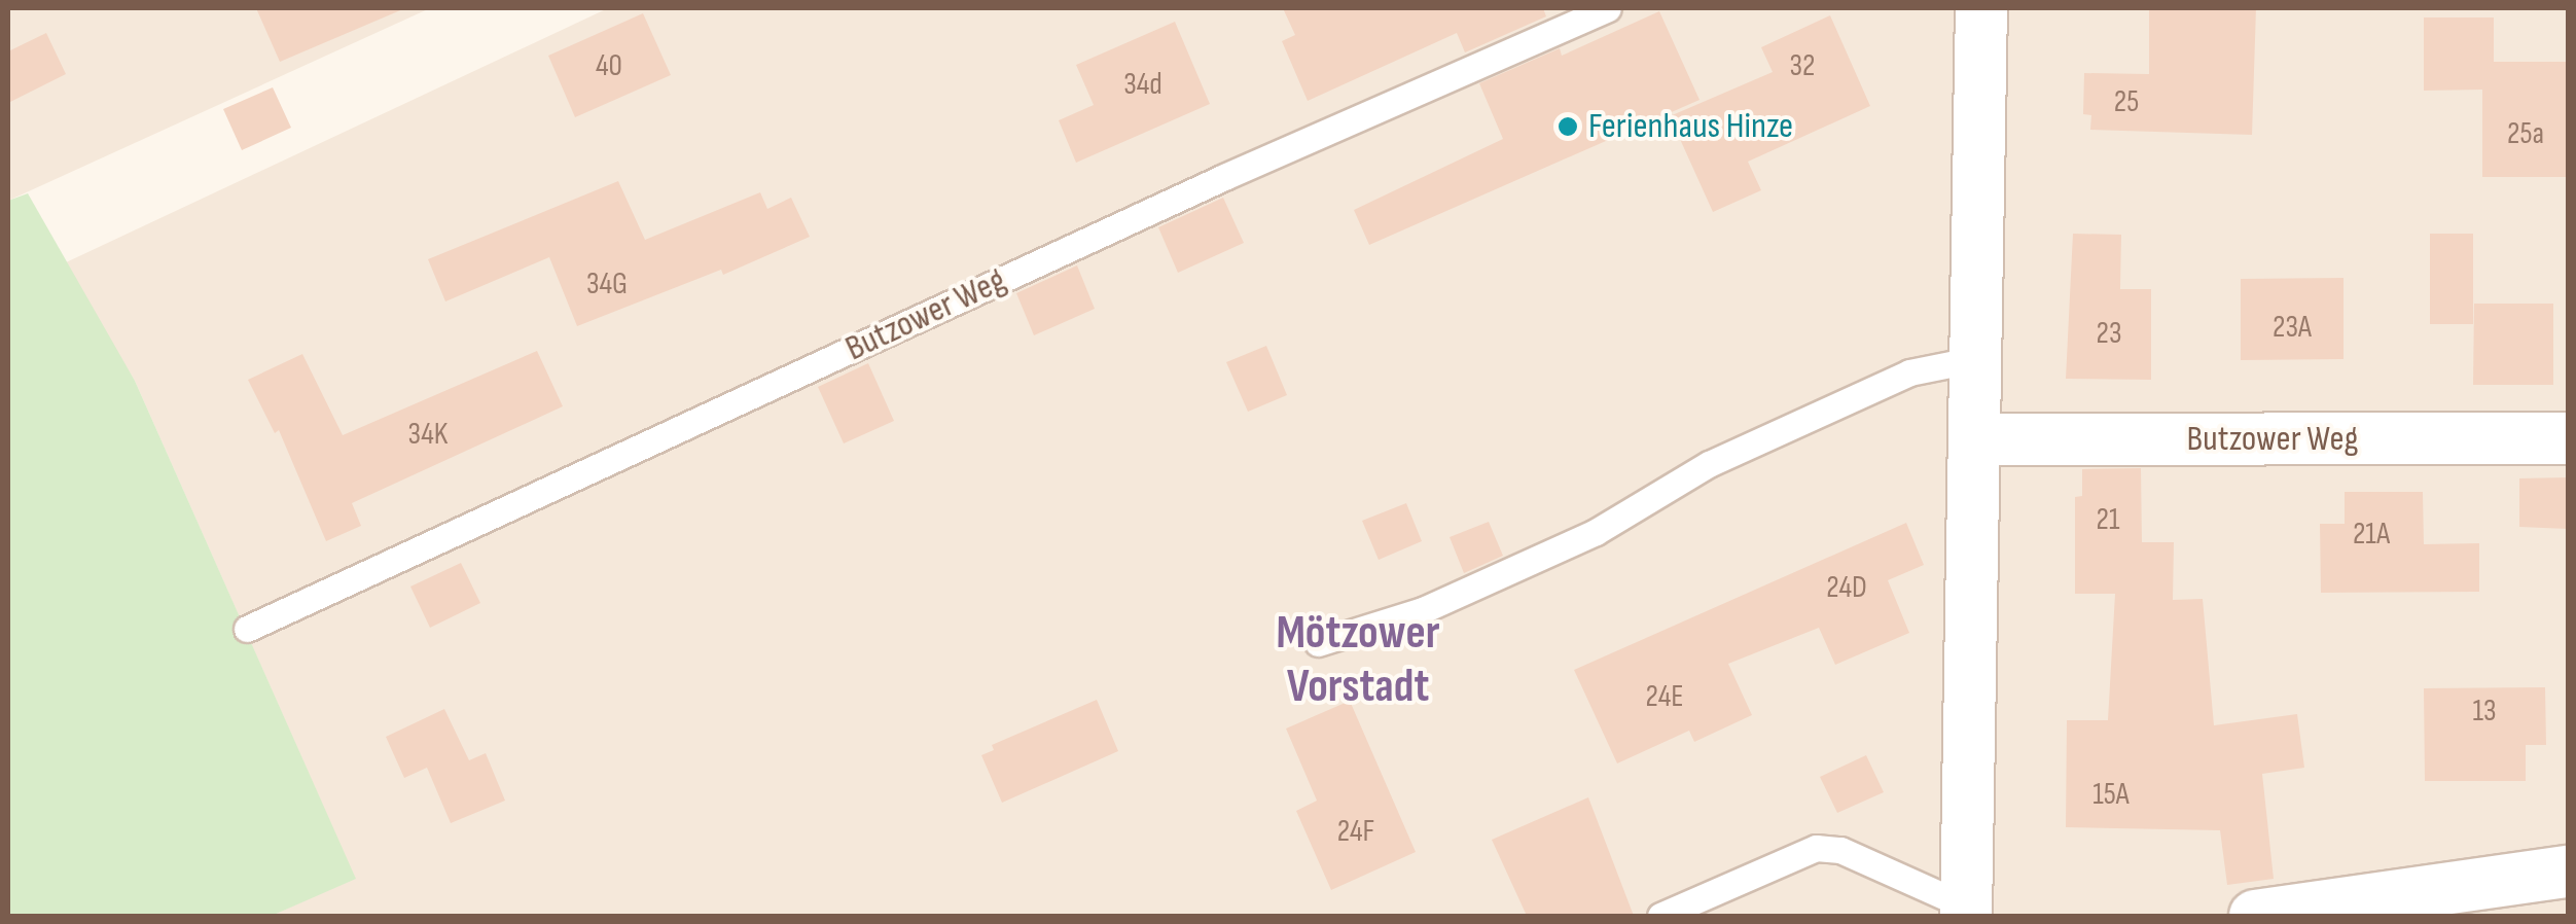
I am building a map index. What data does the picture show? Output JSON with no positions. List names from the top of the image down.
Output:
{
  "streets": {
    "street": ["Butzower Weg"]
  },
  "districts": ["Mötzower Vorstadt"],
  "places": ["Ferienhaus Hinze"],
  "house_numbers": [
    "40",
    "32",
    "34d",
    "25",
    "25a",
    "34G",
    "23A",
    "23",
    "34K",
    "21",
    "21A",
    "24D",
    "24E",
    "13",
    "15A",
    "24F"
  ]
}
